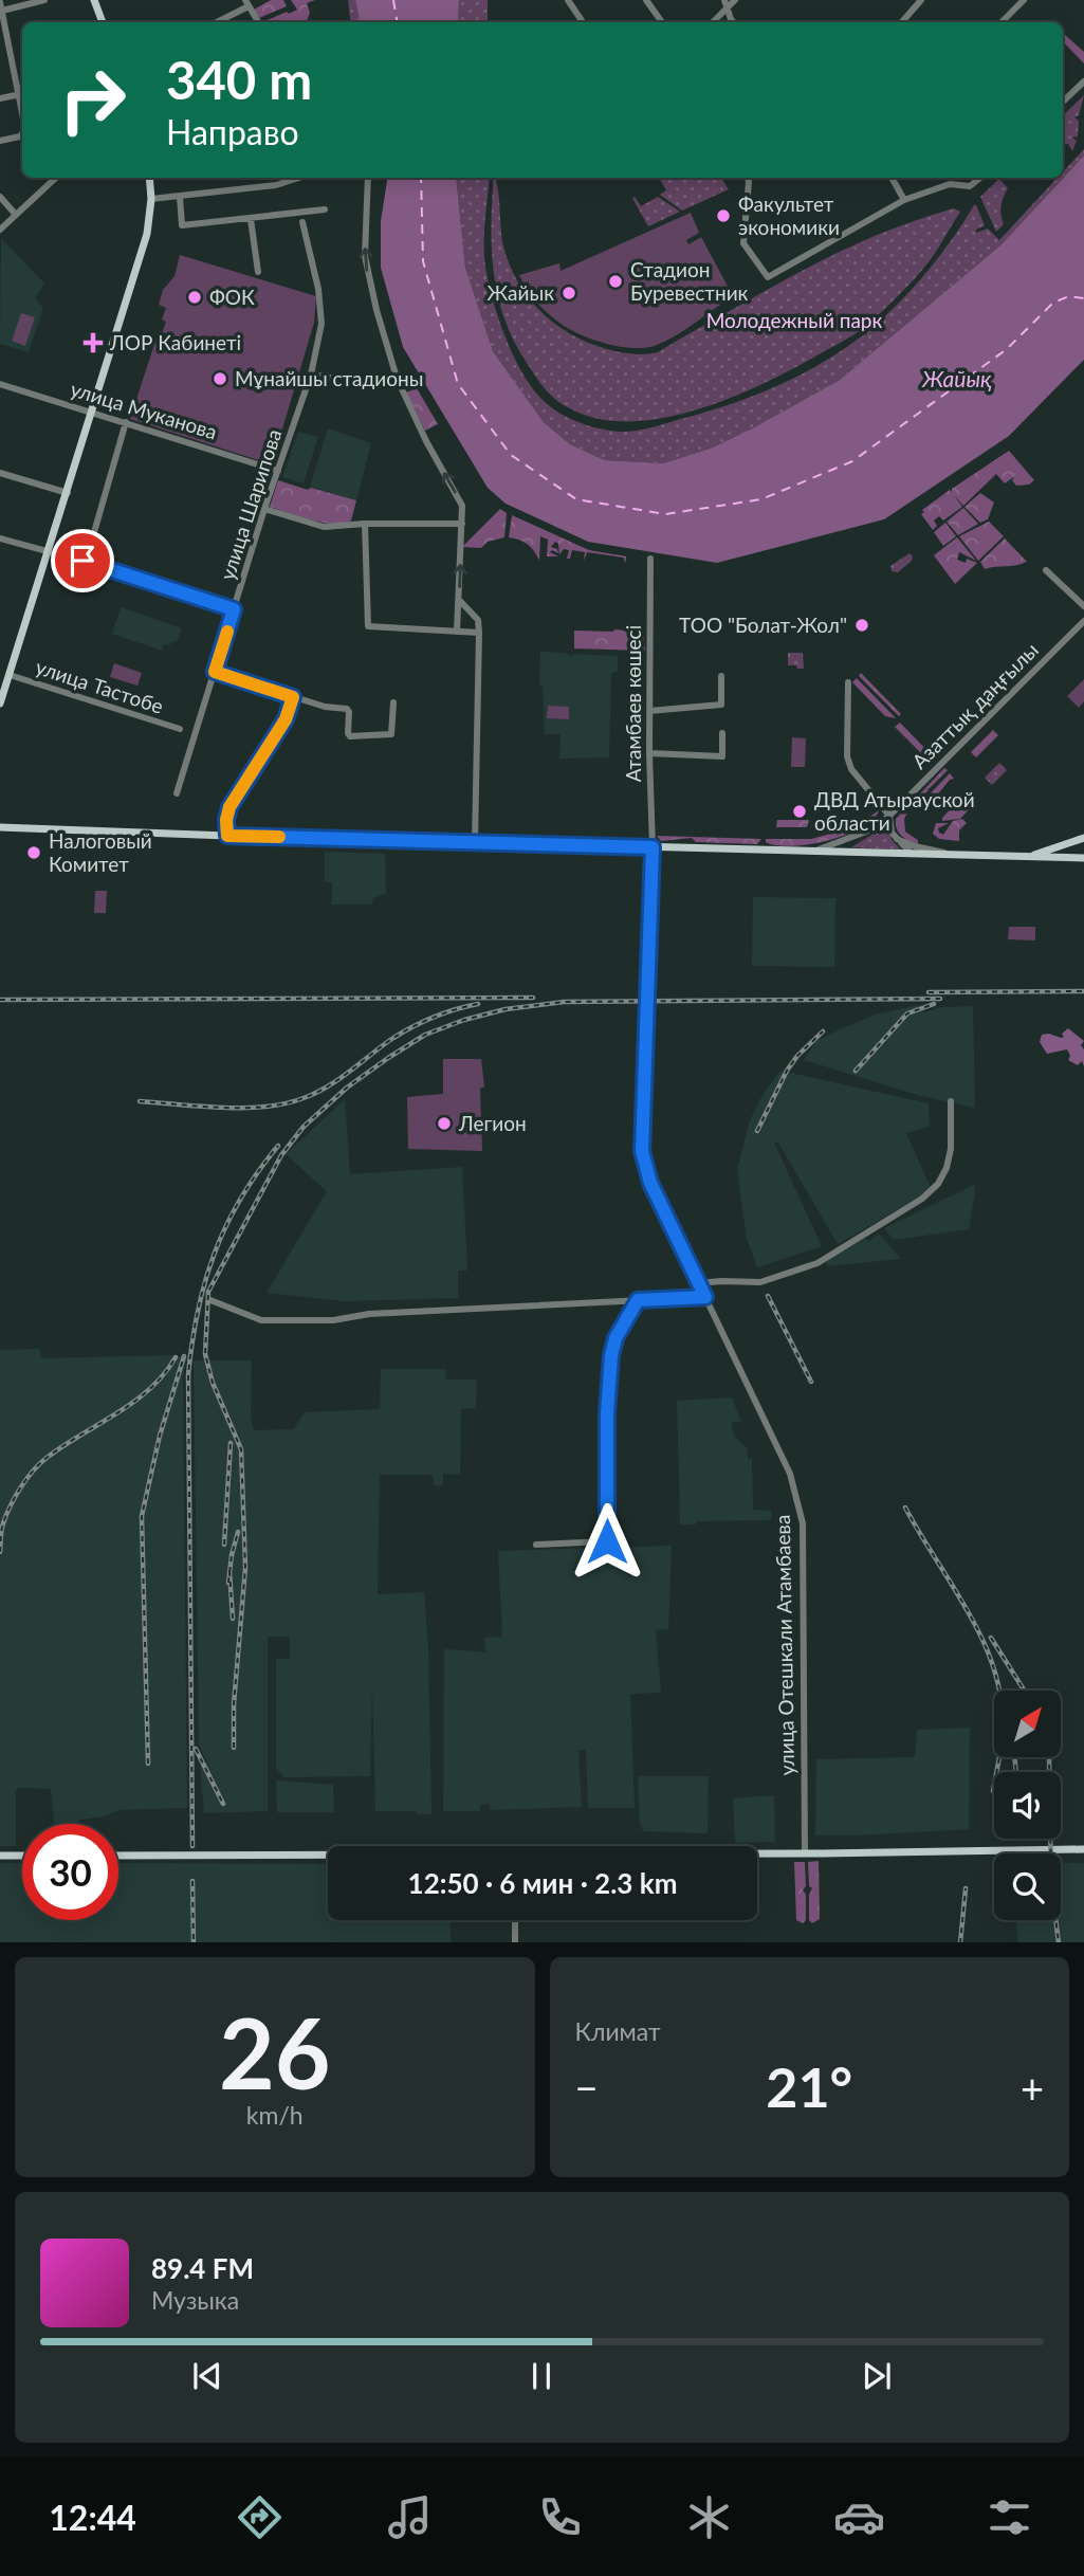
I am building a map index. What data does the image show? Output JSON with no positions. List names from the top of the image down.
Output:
{
  "streets": {
    "street": [
      "улица Муканова",
      "улица Шарипова",
      "улица Тастобе",
      "Атамбаев көшесі",
      "Азаттық даңғылы",
      "улица Отешкали Атамбаева"
    ]
  },
  "crossings": [
    ["улица Муканова", "улица Шарипова"],
    ["Атамбаев көшесі", "улица Отешкали Атамбаева"]
  ],
  "water": ["Жайық"],
  "parks": ["Молодежный парк"],
  "places": {
    "other": [
      "Факультет экономики",
      "Стадион Буревестник",
      "Жайык",
      "ФОК",
      "Мұнайшы стадионы",
      "ТОО \"Болат-Жол\"",
      "ДВД Атырауской области",
      "Налоговый Комитет",
      "Легион"
    ],
    "health": ["ЛОР Кабинетi"]
  },
  "north": "top right",
  "page": {
    "turn": ["340 m", "Направо"],
    "limit": "30",
    "trip": "12:50 · 6 мин · 2.3 km",
    "tile": [
      ["26", "km/h"],
      "Климат"
    ],
    "heat": ["−", "21°", "+"],
    "song": ["89.4 FM", "Музыка"],
    "tabs": "12:44"
  }
}
